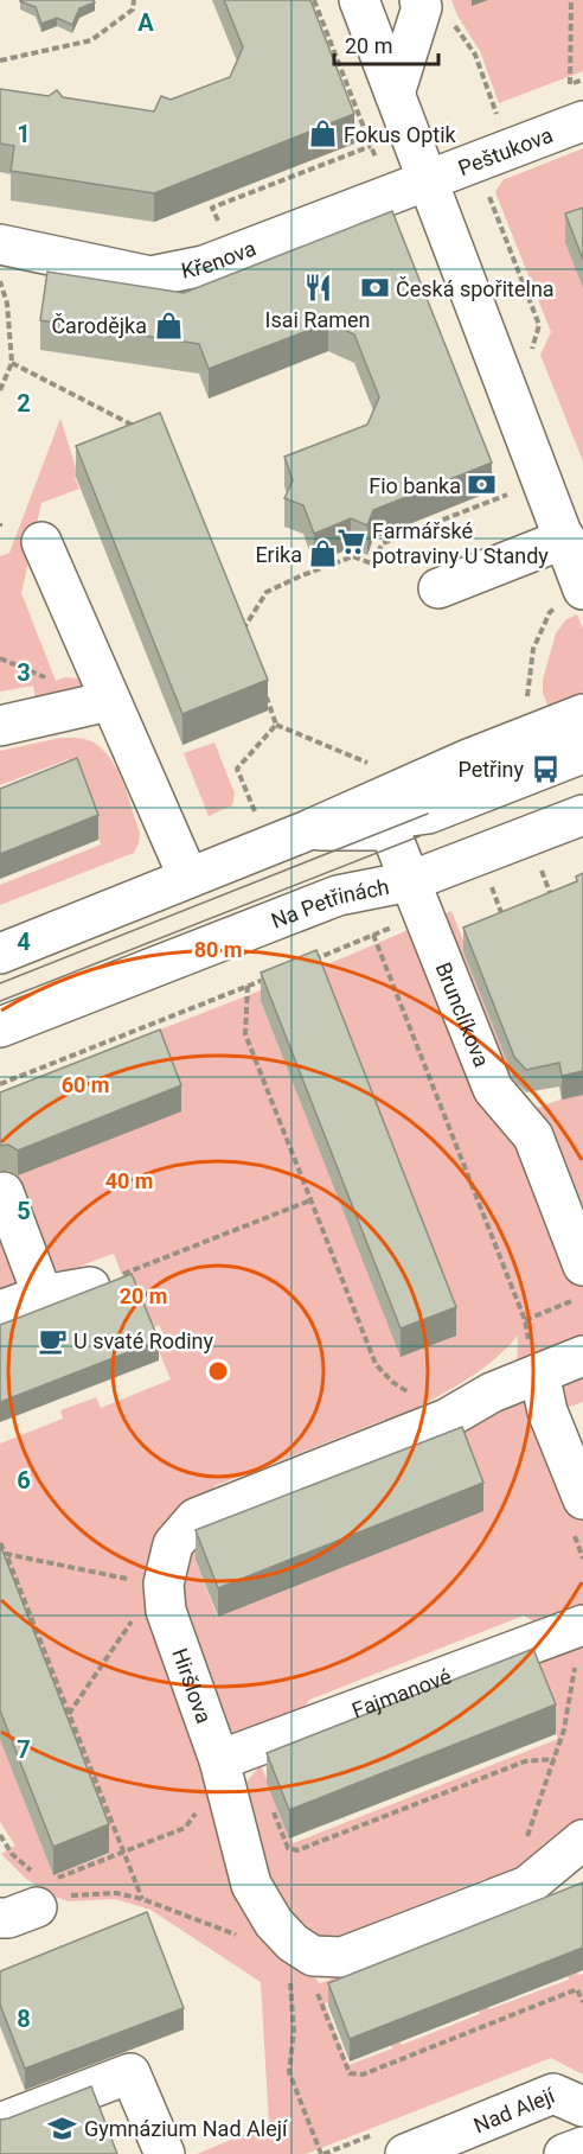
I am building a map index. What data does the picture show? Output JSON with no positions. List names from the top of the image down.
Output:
{
  "streets": {
    "street": [
      "Peštukova",
      "Křenova",
      "Na Petřinách",
      "Brunclíkova",
      "Hiršlova",
      "Fajmanové",
      "Nad Alejí"
    ]
  },
  "crossings": [
    ["Peštukova", "Křenova"],
    ["Na Petřinách", "Brunclíkova"],
    ["Hiršlova", "Fajmanové"]
  ],
  "places": {
    "shop": ["Fokus Optik", "Čarodějka", "Erika"],
    "restaurant": ["Isai Ramen"],
    "bank": ["Česká spořitelna", "Fio banka"],
    "supermarket": ["Farmářské potraviny U Standy"],
    "bus stop": ["Petřiny"],
    "cafe": ["U svaté Rodiny"],
    "school or university": ["Gymnázium Nad Alejí"]
  },
  "scale_bar": "20 m",
  "grid": {
    "columns": ["A"],
    "rows": [
      "1",
      "2",
      "3",
      "4",
      "5",
      "6",
      "7",
      "8"
    ]
  },
  "rings": [
    "80 m",
    "60 m",
    "40 m",
    "20 m"
  ]
}
